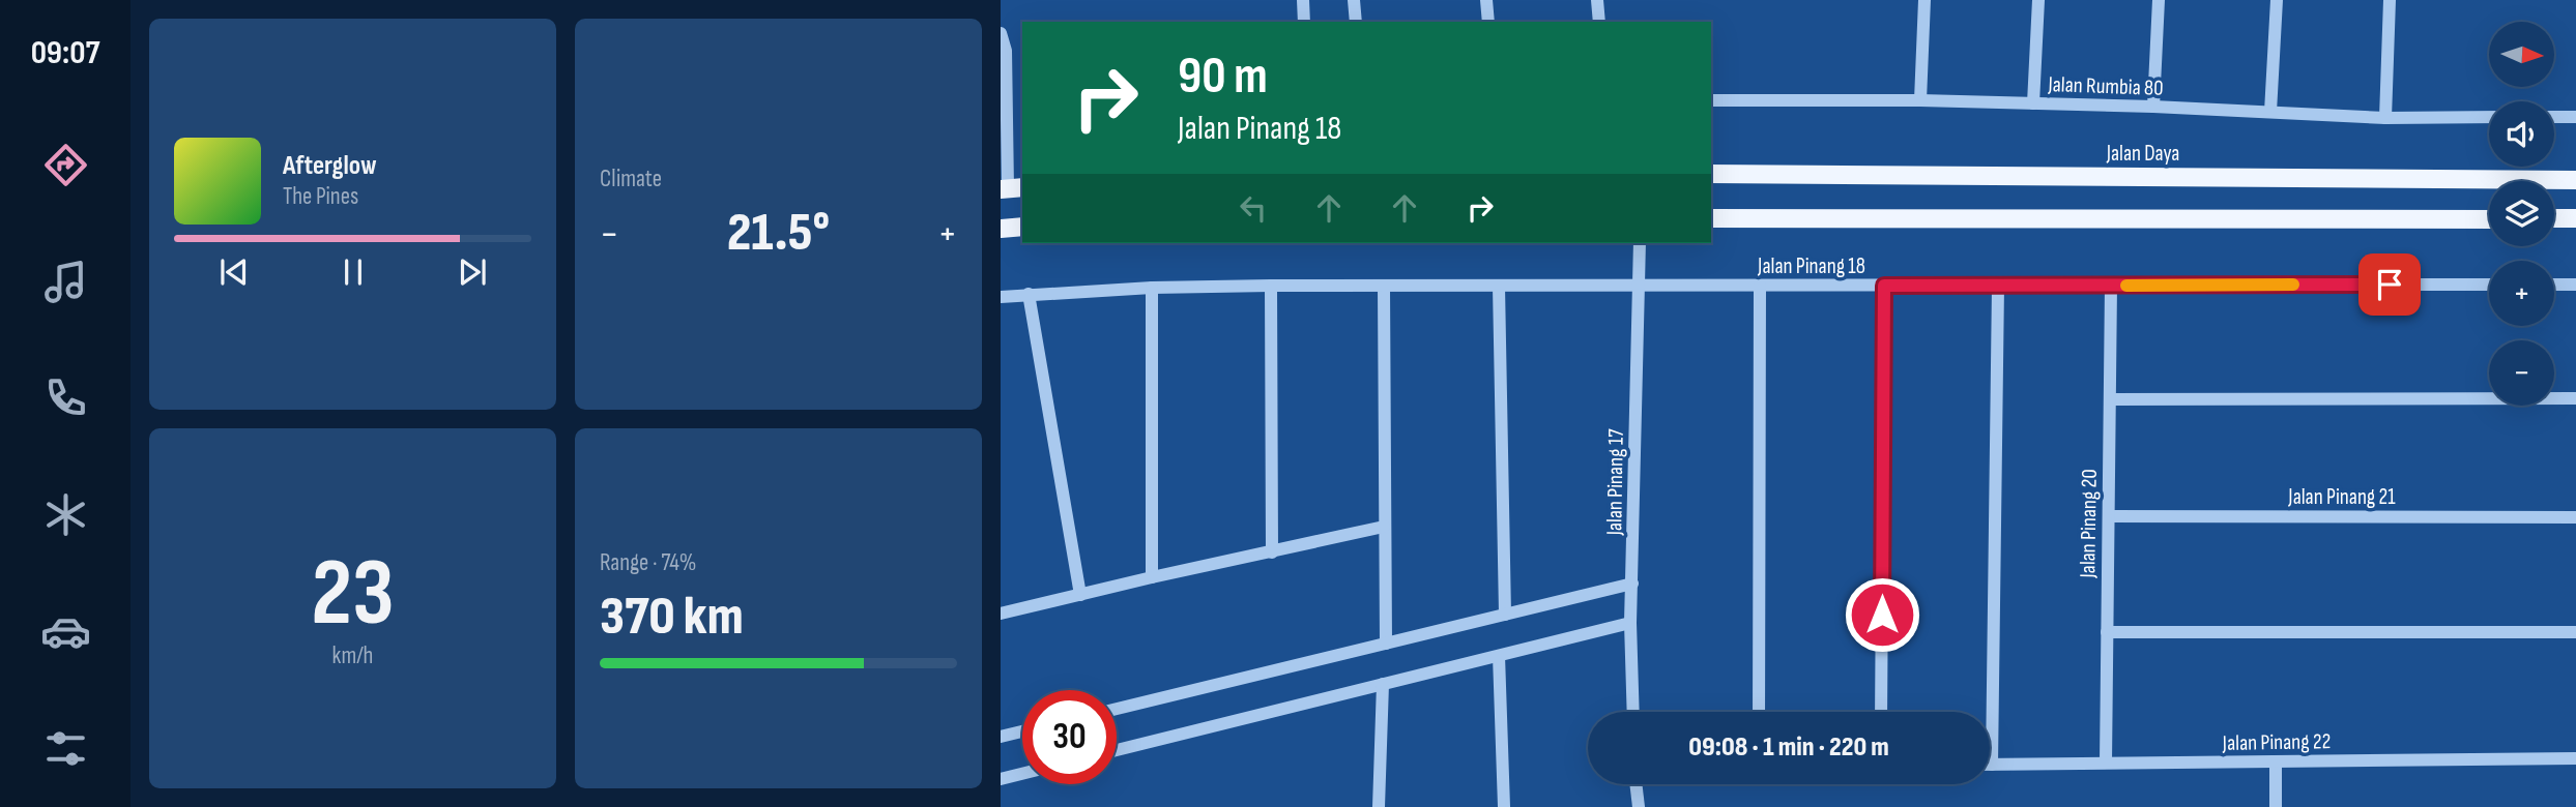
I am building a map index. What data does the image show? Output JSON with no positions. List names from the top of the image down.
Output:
{
  "streets": {
    "main road": ["Jalan Daya"],
    "street": [
      "Jalan Rumbia 80",
      "Jalan Pinang 18",
      "Jalan Pinang 17",
      "Jalan Pinang 21",
      "Jalan Pinang 20",
      "Jalan Pinang 22"
    ]
  },
  "crossings": [
    ["Jalan Pinang 18", "Jalan Pinang 17"],
    ["Jalan Pinang 18", "Jalan Pinang 20"],
    ["Jalan Pinang 21", "Jalan Pinang 20"],
    ["Jalan Pinang 20", "Jalan Pinang 22"]
  ],
  "north": "right",
  "page": {
    "tabs": "09:07",
    "tile": [
      "Climate",
      ["23", "km/h"],
      ["Range · 74%", "370 km"]
    ],
    "map_buttons": ["+", "−"],
    "turn": ["90 m", "Jalan Pinang 18"],
    "song": ["Afterglow", "The Pines"],
    "heat": ["−", "21.5°", "+"],
    "limit": "30",
    "trip": "09:08 · 1 min · 220 m"
  }
}
